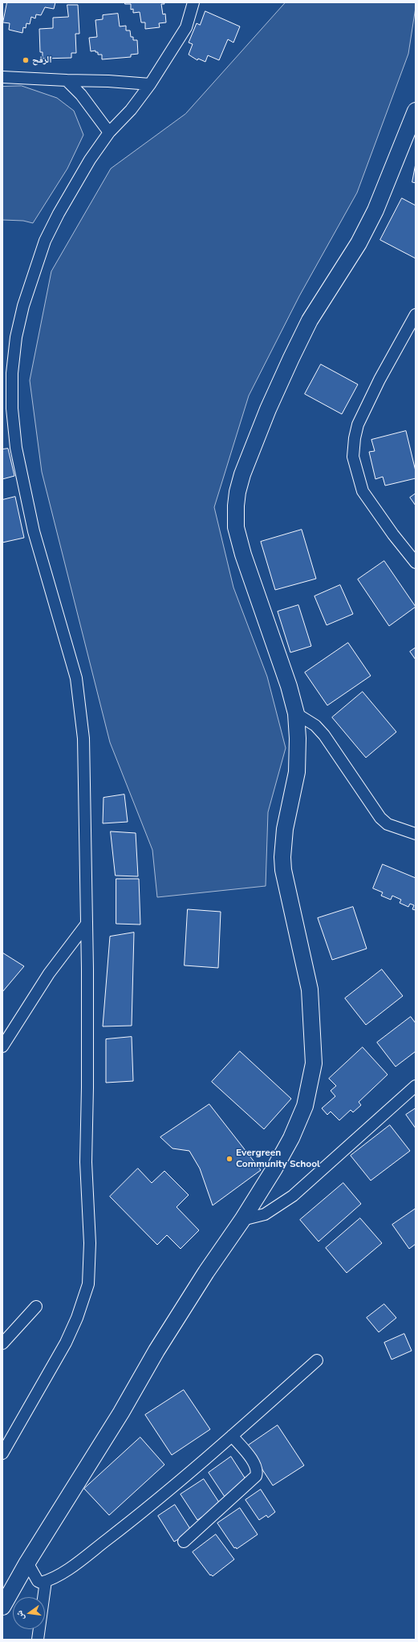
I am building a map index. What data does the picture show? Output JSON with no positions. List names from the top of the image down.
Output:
{
  "places": ["الرفح", "Evergreen Community School"],
  "north": "left"
}
